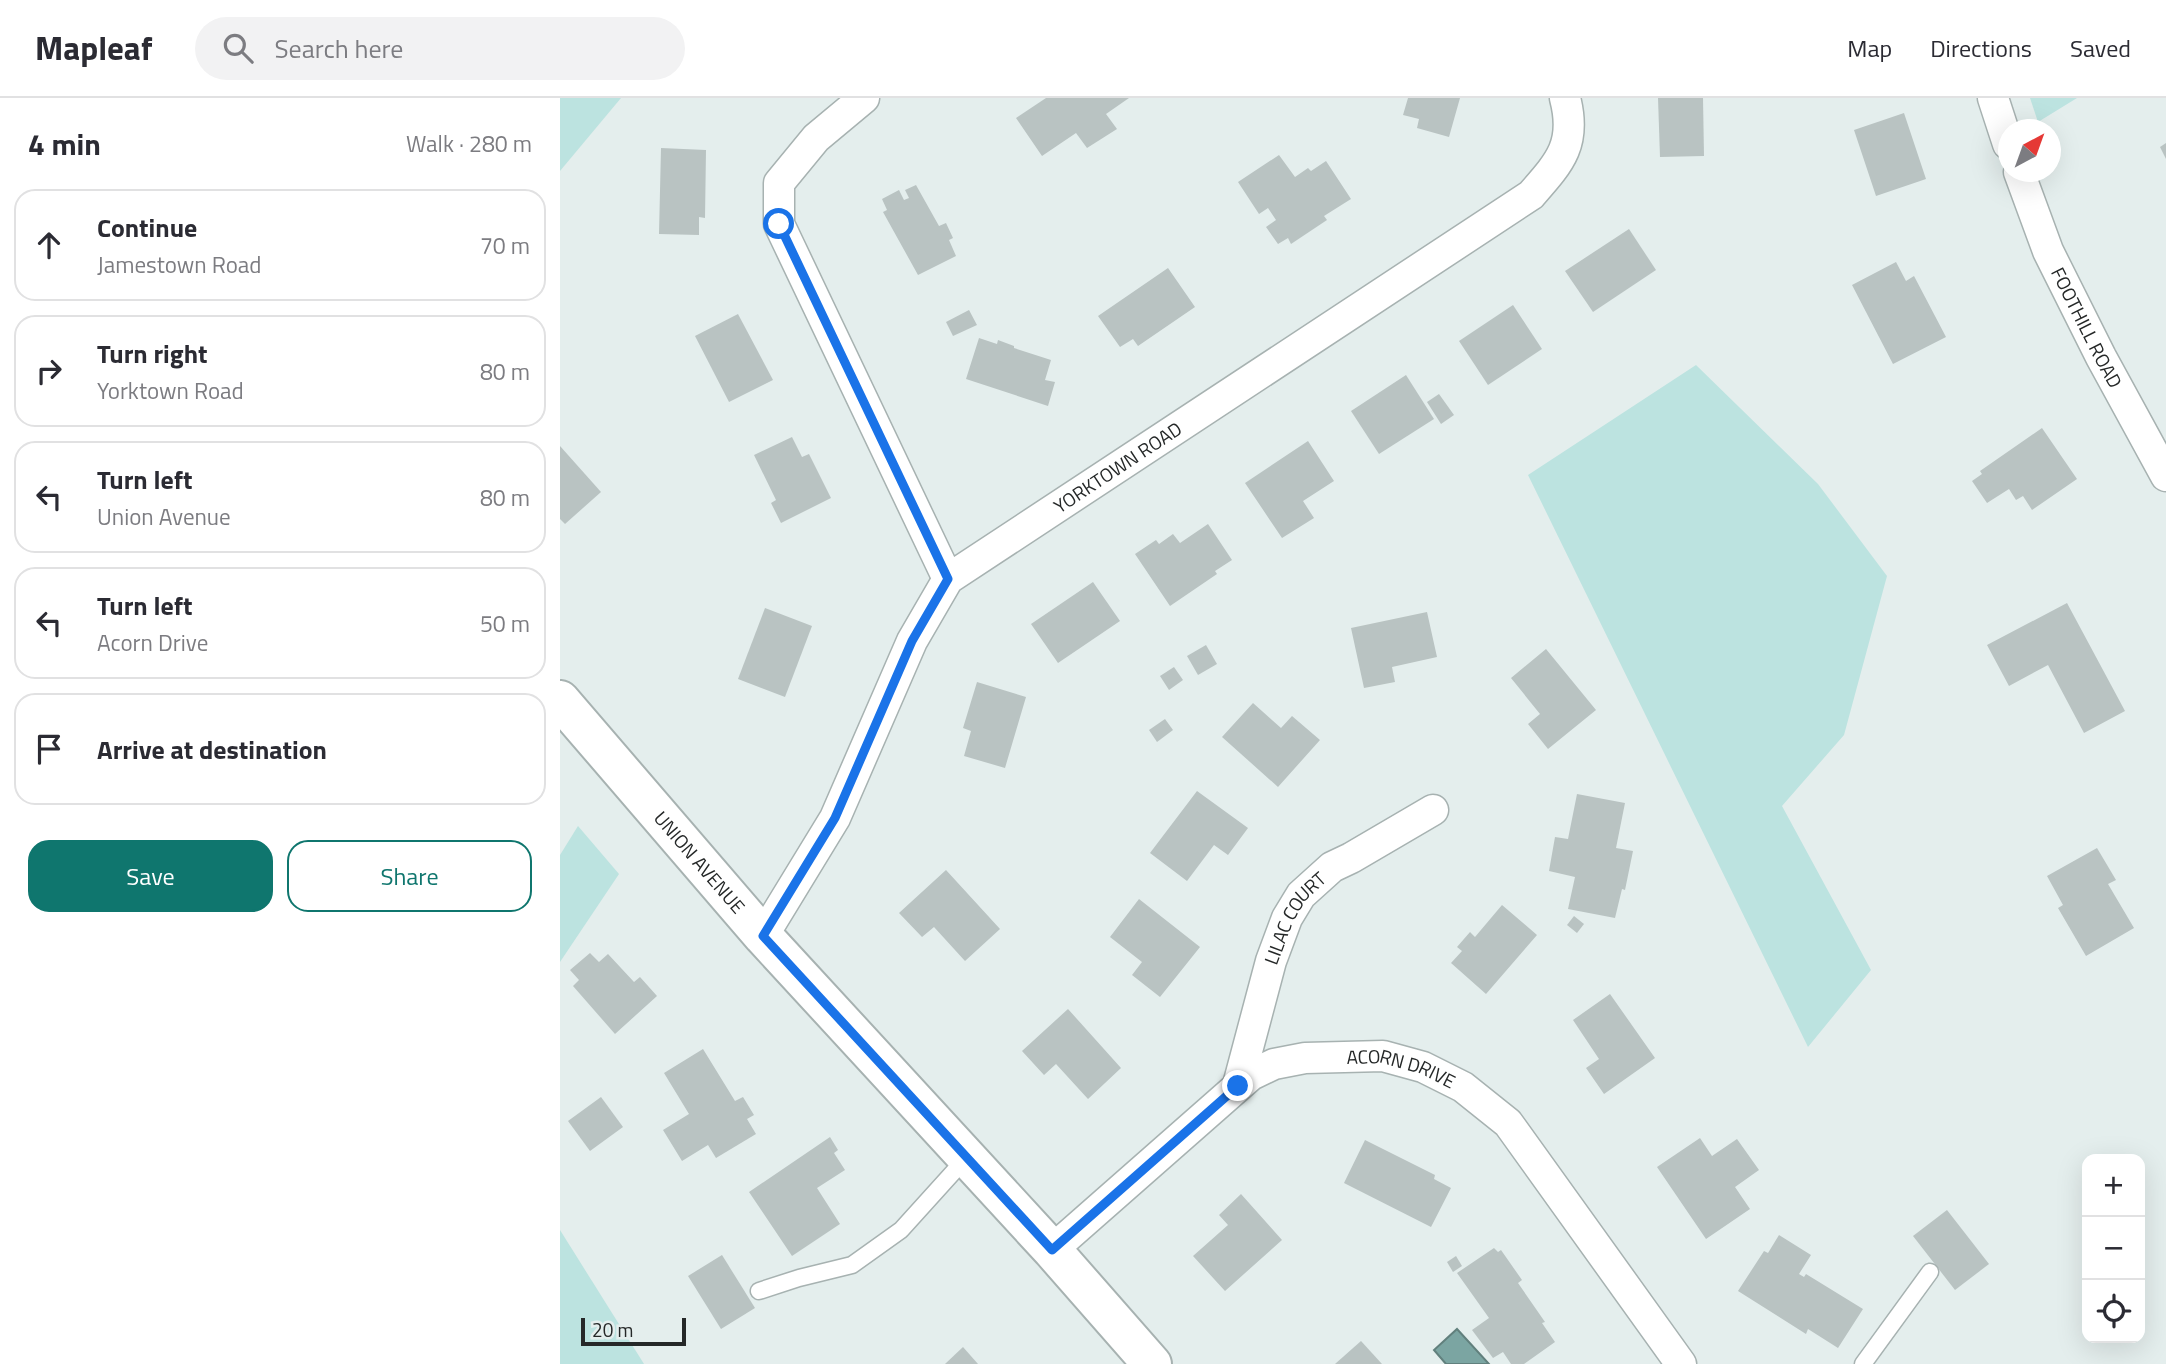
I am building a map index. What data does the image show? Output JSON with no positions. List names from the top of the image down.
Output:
{
  "streets": {
    "street": [
      "FOOTHILL ROAD",
      "YORKTOWN ROAD",
      "UNION AVENUE",
      "LILAC COURT",
      "ACORN DRIVE"
    ]
  },
  "crossings": [
    ["YORKTOWN ROAD", "UNION AVENUE"],
    ["UNION AVENUE", "ACORN DRIVE"],
    ["LILAC COURT", "ACORN DRIVE"]
  ],
  "scale_bar": "20 m",
  "north": "top right",
  "page": {
    "header": "Mapleaf",
    "search": "Search here",
    "nav": ["Map", "Directions", "Saved"],
    "heading": ["4 min", "Walk · 280 m"],
    "list": [
      ["Continue", "Jamestown Road", "70 m"],
      ["Turn right", "Yorktown Road", "80 m"],
      ["Turn left", "Union Avenue", "80 m"],
      ["Turn left", "Acorn Drive", "50 m"],
      "Arrive at destination"
    ],
    "buttons": ["Save", "Share"],
    "map_buttons": ["+", "−"],
    "scale": "20 m"
  }
}
